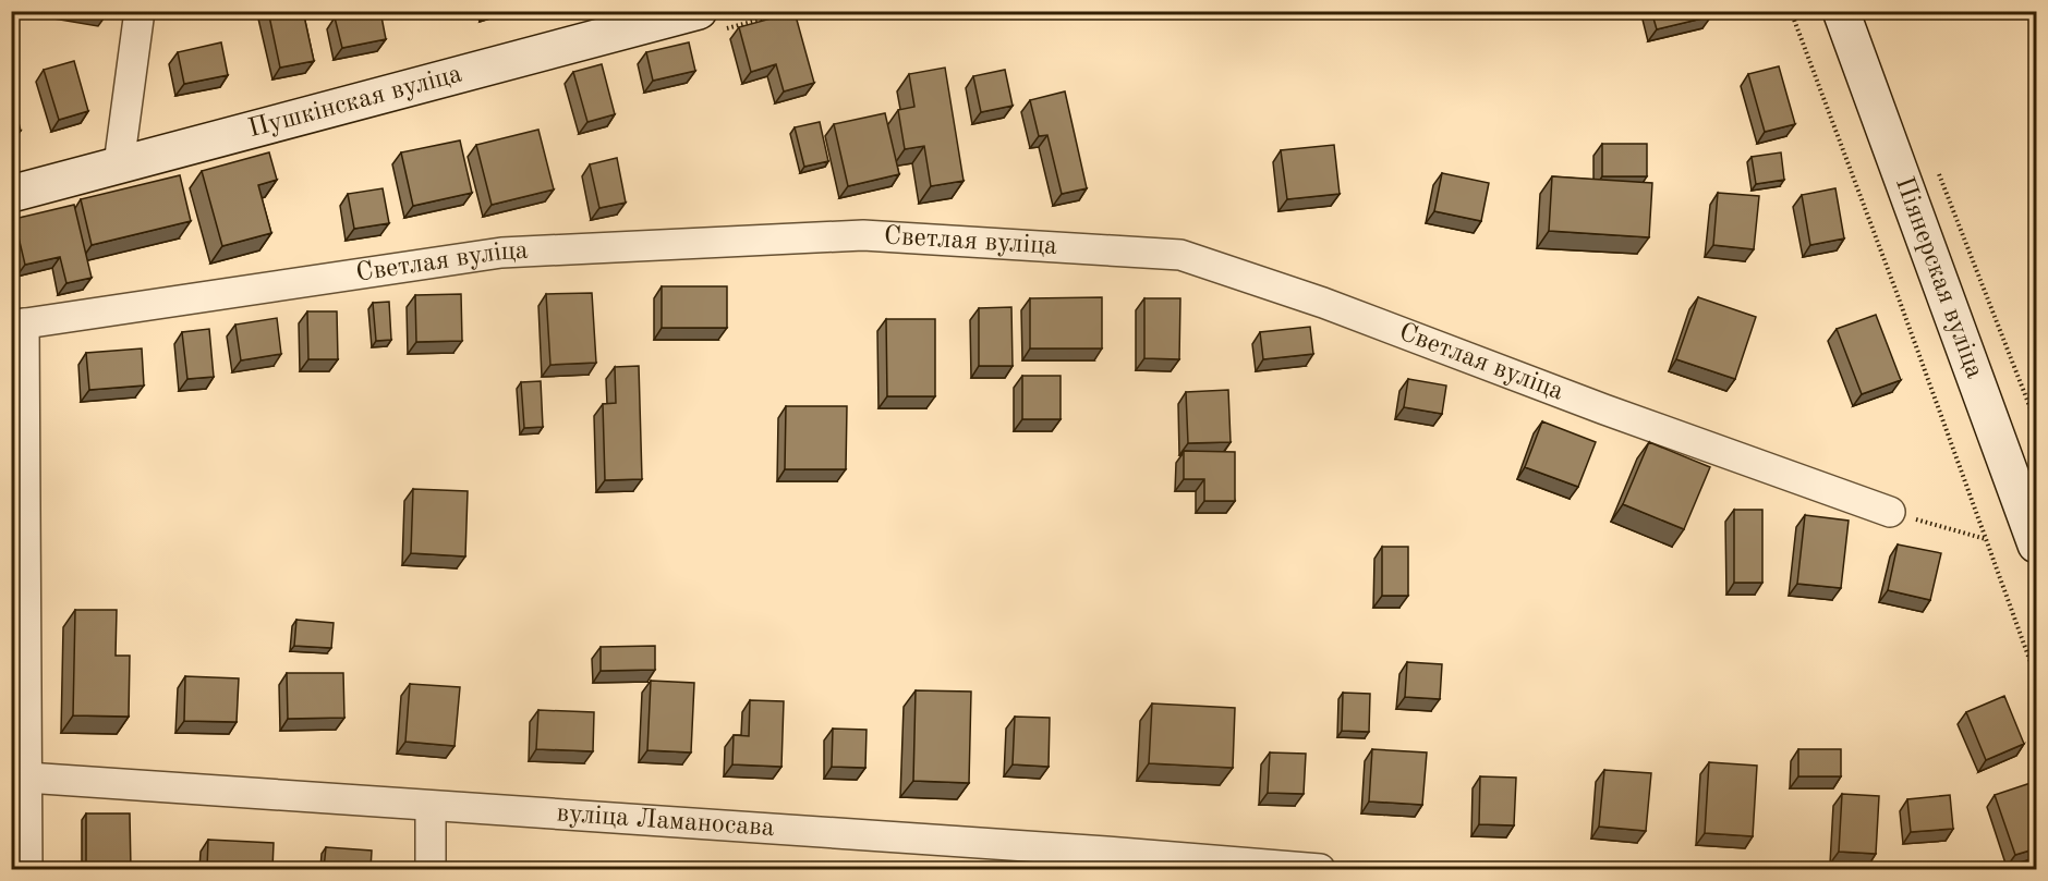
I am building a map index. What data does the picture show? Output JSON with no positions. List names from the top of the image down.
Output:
{
  "streets": {
    "main road": ["Пушкінская вуліца", "Піянерская вуліца"],
    "street": ["Светлая вуліца", "вуліца Ламаносава"]
  }
}
